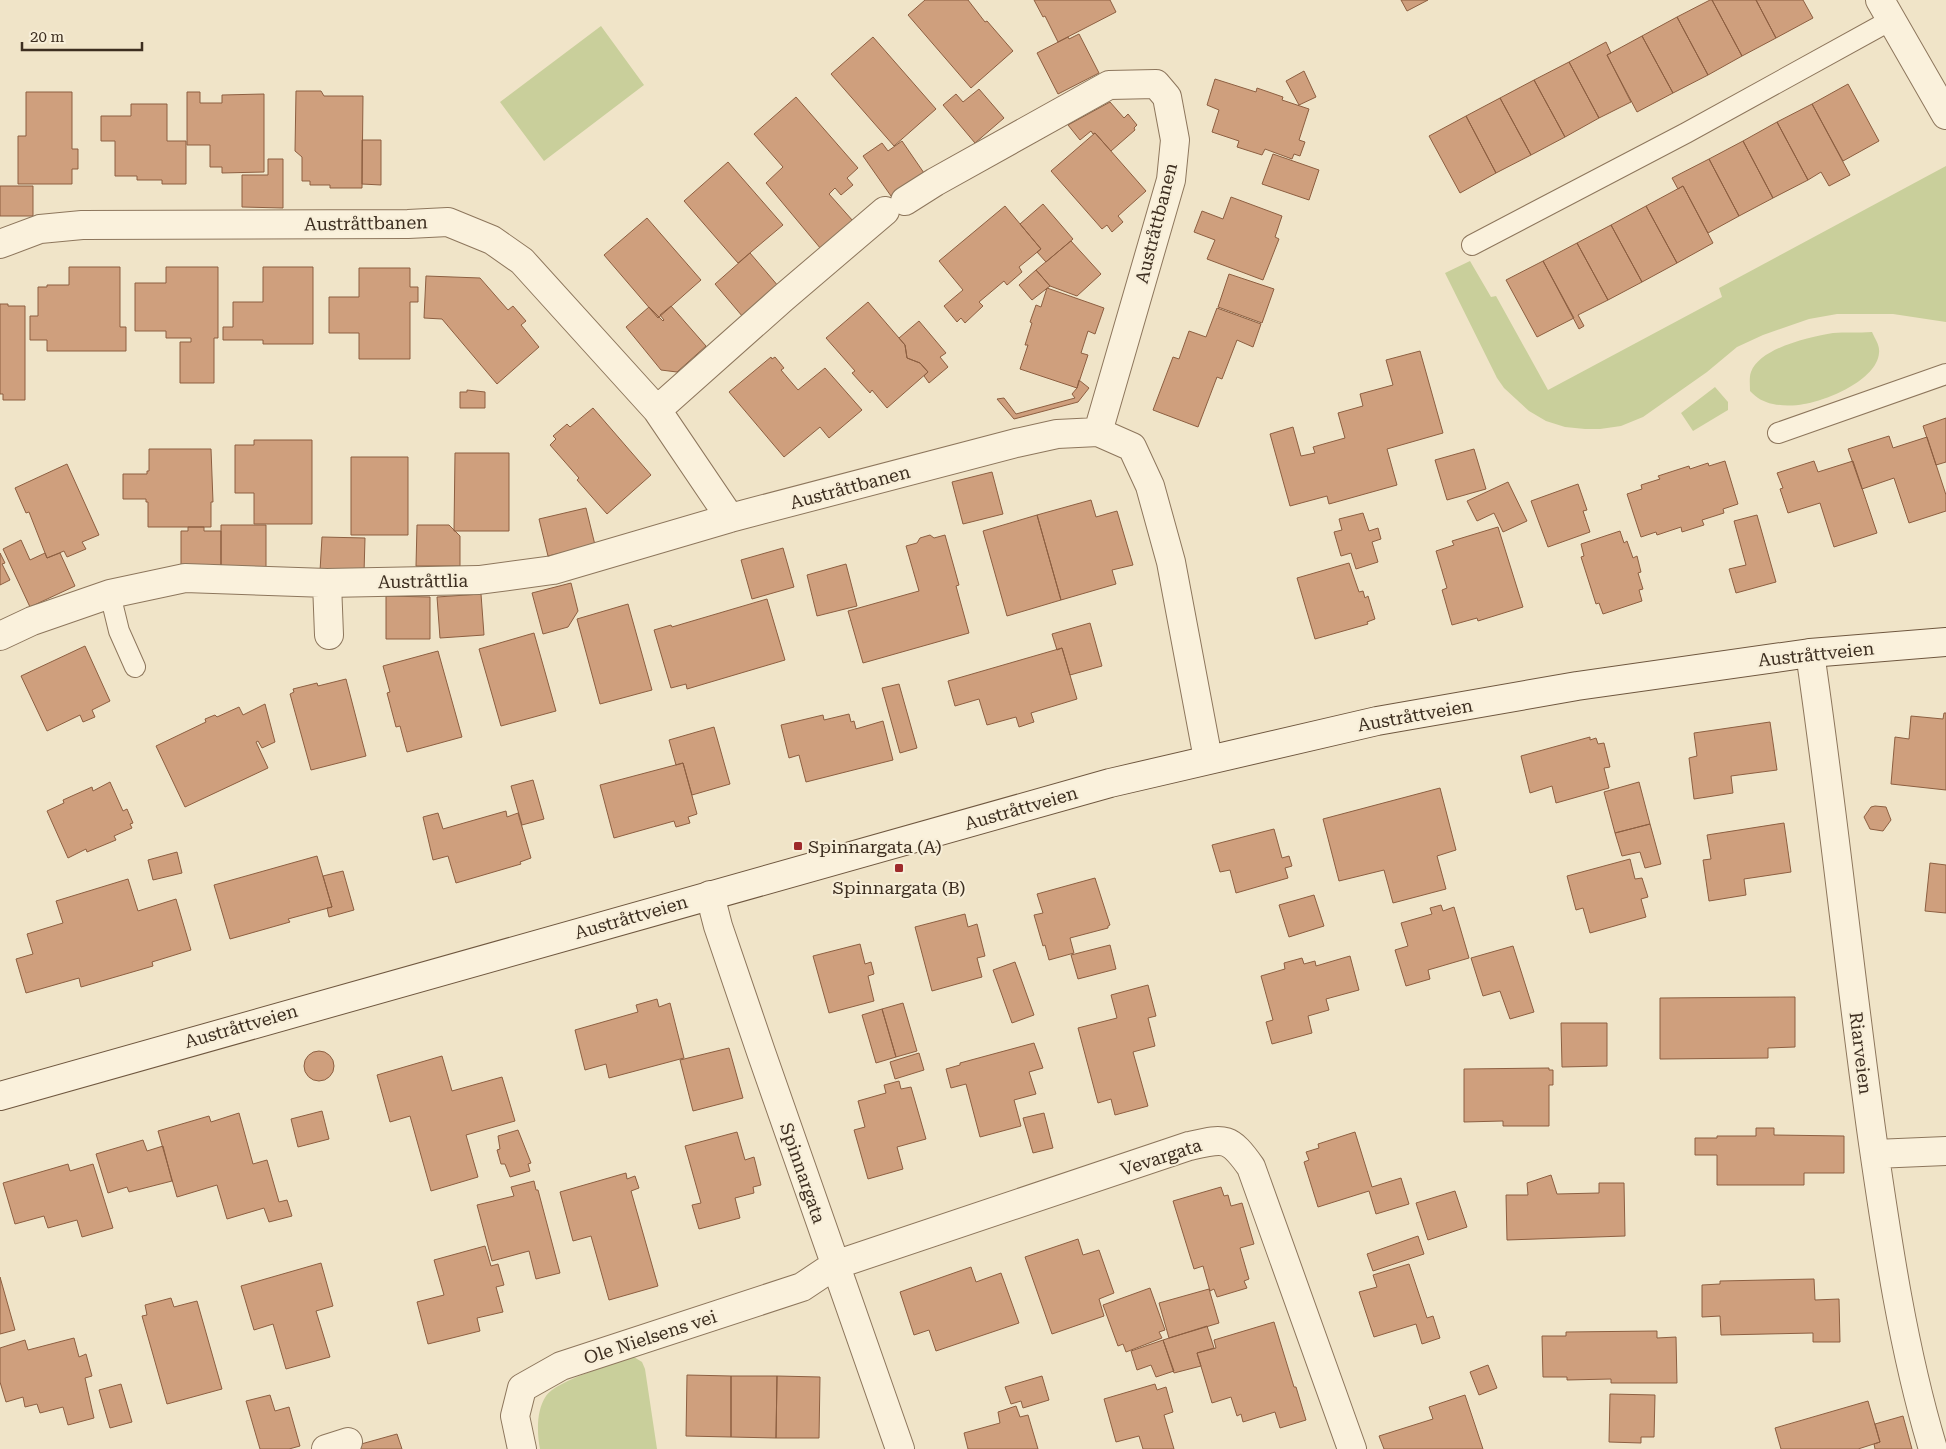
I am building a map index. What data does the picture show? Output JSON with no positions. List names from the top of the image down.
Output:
{
  "streets": {
    "street": [
      "Austråttbanen",
      "Austråttlia",
      "Austråttveien",
      "Riarveien",
      "Vevargata",
      "Spinnargata",
      "Ole Nielsens vei"
    ]
  },
  "crossings": [
    ["Austråttbanen", "Austråttlia"],
    ["Austråttbanen", "Austråttveien"],
    ["Austråttveien", "Riarveien"],
    ["Austråttveien", "Spinnargata"],
    ["Vevargata", "Spinnargata"],
    ["Vevargata", "Ole Nielsens vei"],
    ["Spinnargata", "Ole Nielsens vei"]
  ],
  "places": {
    "transit": ["Spinnargata (A)", "Spinnargata (B)"]
  },
  "scale_bar": "20 m"
}
